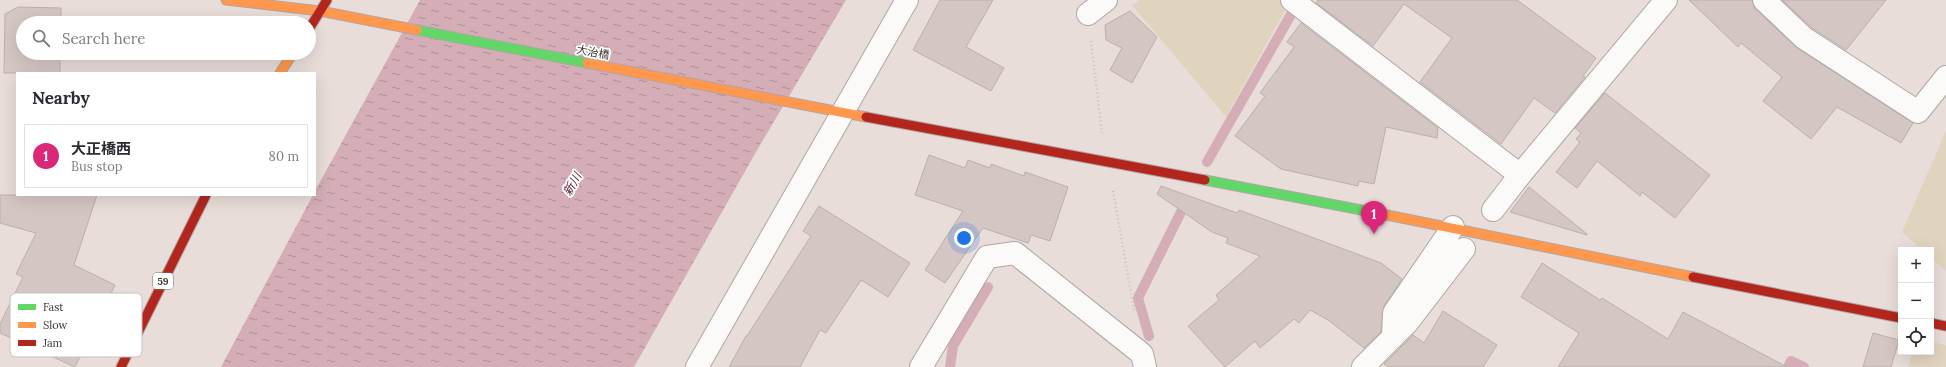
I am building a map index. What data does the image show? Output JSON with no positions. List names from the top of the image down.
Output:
{
  "streets": {
    "street": ["大治橋", "59"]
  },
  "water": ["新川"],
  "legend": ["Fast", "Slow", "Jam"],
  "page": {
    "search": "Search here",
    "heading": "Nearby",
    "list": [
      {
        "mark": "1",
        "name": "大正橋西",
        "note": "Bus stop",
        "value": "80 m"
      }
    ],
    "pins": "1",
    "map_buttons": ["+", "−"]
  }
}
